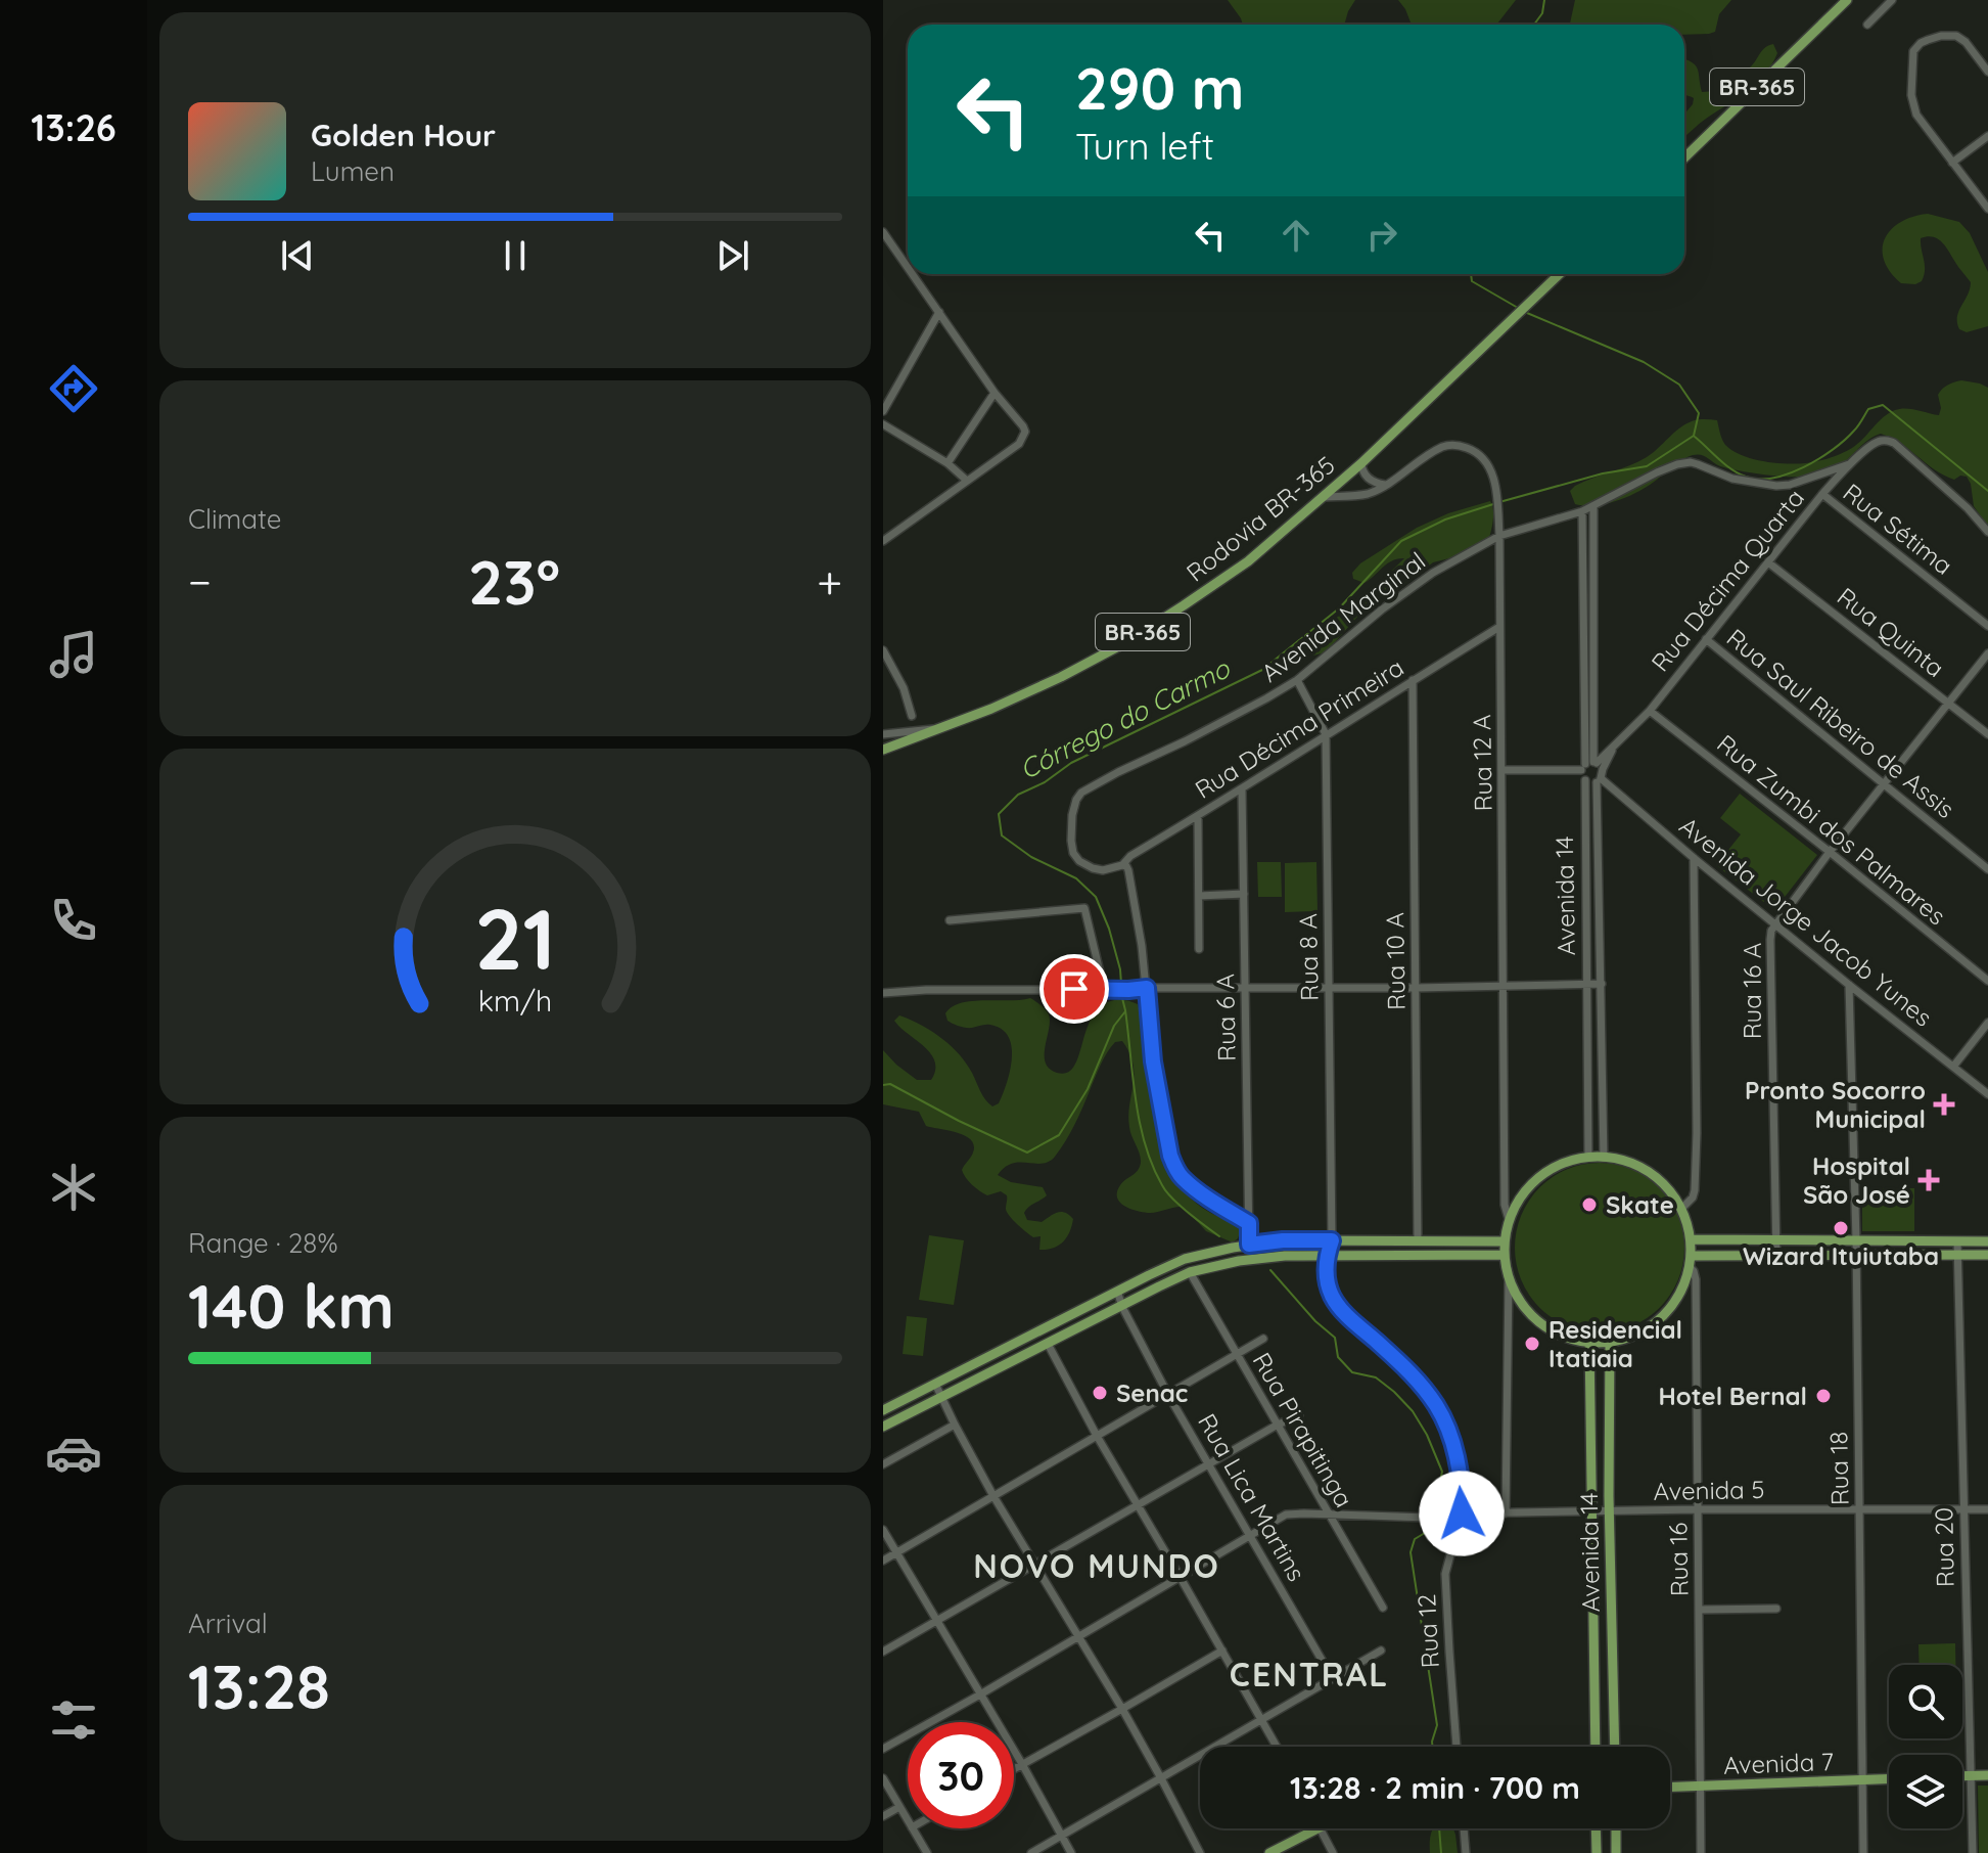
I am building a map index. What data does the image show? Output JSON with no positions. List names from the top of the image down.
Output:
{
  "streets": {
    "main road": [
      "BR-365",
      "Rodovia BR-365",
      "Avenida 14",
      "Avenida 7"
    ],
    "street": [
      "Rua Sétima",
      "Rua Décima Quarta",
      "Avenida Marginal",
      "Rua Quinta",
      "Rua Saul Ribeiro de Assis",
      "Rua Décima Primeira",
      "Rua 12 A",
      "Rua Zumbi dos Palmares",
      "Avenida Jorge Jacob Yunes",
      "Rua 8 A",
      "Rua 10 A",
      "Rua 16 A",
      "Rua 6 A",
      "Rua Pirapitinga",
      "Rua 18",
      "Avenida 5",
      "Rua Lica Martins",
      "Rua 20",
      "Rua 16",
      "Rua 12"
    ]
  },
  "crossings": [
    ["Rodovia BR-365", "Rua 12 A"],
    ["Rua Sétima", "Rua Décima Quarta"],
    ["Rua Décima Quarta", "Avenida Marginal"],
    ["Rua Décima Quarta", "Rua Quinta"],
    ["Rua Décima Quarta", "Rua Saul Ribeiro de Assis"],
    ["Rua Décima Quarta", "Rua Zumbi dos Palmares"],
    ["Rua Décima Quarta", "Avenida 14"],
    ["Avenida Marginal", "Rua Décima Primeira"],
    ["Avenida Marginal", "Rua 12 A"],
    ["Avenida Marginal", "Avenida 14"],
    ["Avenida Marginal", "Rua 8 A"],
    ["Rua Quinta", "Rua 16 A"],
    ["Rua Saul Ribeiro de Assis", "Rua 16 A"],
    ["Rua Décima Primeira", "Rua 12 A"],
    ["Rua Décima Primeira", "Rua 8 A"],
    ["Rua Décima Primeira", "Rua 10 A"],
    ["Rua Décima Primeira", "Rua 6 A"],
    ["Rua 12 A", "Avenida 14"],
    ["Rua 12 A", "Rua 16"],
    ["Rua Zumbi dos Palmares", "Rua 16 A"],
    ["Avenida 14", "Avenida Jorge Jacob Yunes"],
    ["Avenida 14", "Avenida 5"],
    ["Avenida 14", "Rua 16"],
    ["Avenida Jorge Jacob Yunes", "Rua 16 A"],
    ["Avenida Jorge Jacob Yunes", "Rua 18"],
    ["Rua 8 A", "Rua 12"],
    ["Rua Pirapitinga", "Avenida 5"],
    ["Rua 18", "Avenida 5"],
    ["Rua 18", "Avenida 7"],
    ["Avenida 5", "Rua Lica Martins"],
    ["Avenida 5", "Rua 20"],
    ["Avenida 5", "Rua 16"],
    ["Avenida 5", "Rua 12"],
    ["Rua 16", "Avenida 7"]
  ],
  "districts": ["NOVO MUNDO", "CENTRAL"],
  "water": ["Córrego do Carmo"],
  "places": {
    "health": ["Pronto Socorro Municipal", "Hospital São José"],
    "other": [
      "Skate",
      "Wizard Ituiutaba",
      "Residencial Itatiaia",
      "Senac",
      "Hotel Bernal"
    ]
  },
  "page": {
    "tabs": "13:26",
    "turn": ["290 m", "Turn left"],
    "song": ["Golden Hour", "Lumen"],
    "tile": [
      "Climate",
      ["Range · 28%", "140 km"],
      ["Arrival", "13:28"]
    ],
    "heat": ["−", "23°", "+"],
    "limit": "30",
    "trip": "13:28 · 2 min · 700 m",
    "gauge": ["21", "km/h"]
  }
}
